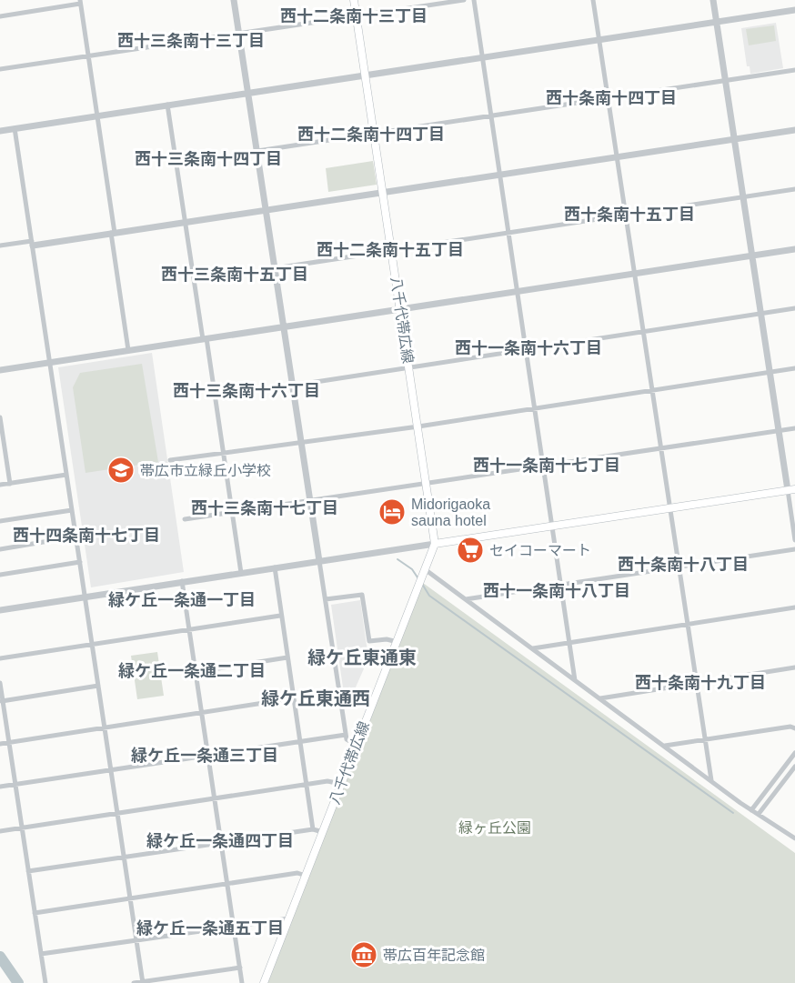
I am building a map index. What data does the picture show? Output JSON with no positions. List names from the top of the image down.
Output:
{
  "streets": {
    "main road": ["八千代帯広線"]
  },
  "districts": [
    "西十二条南十三丁目",
    "西十三条南十三丁目",
    "西十条南十四丁目",
    "西十二条南十四丁目",
    "西十三条南十四丁目",
    "西十条南十五丁目",
    "西十二条南十五丁目",
    "西十三条南十五丁目",
    "西十一条南十六丁目",
    "西十三条南十六丁目",
    "西十一条南十七丁目",
    "西十三条南十七丁目",
    "西十四条南十七丁目",
    "西十条南十八丁目",
    "西十一条南十八丁目",
    "緑ケ丘一条通一丁目",
    "緑ケ丘東通東",
    "緑ケ丘一条通二丁目",
    "西十条南十九丁目",
    "緑ケ丘東通西",
    "緑ケ丘一条通三丁目",
    "緑ケ丘一条通四丁目",
    "緑ケ丘一条通五丁目"
  ],
  "parks": ["緑ヶ丘公園"],
  "places": {
    "school or university": ["帯広市立緑丘小学校"],
    "hotel": ["Midorigaoka sauna hotel"],
    "supermarket": ["セイコーマート"],
    "museum": ["帯広百年記念館"]
  }
}
